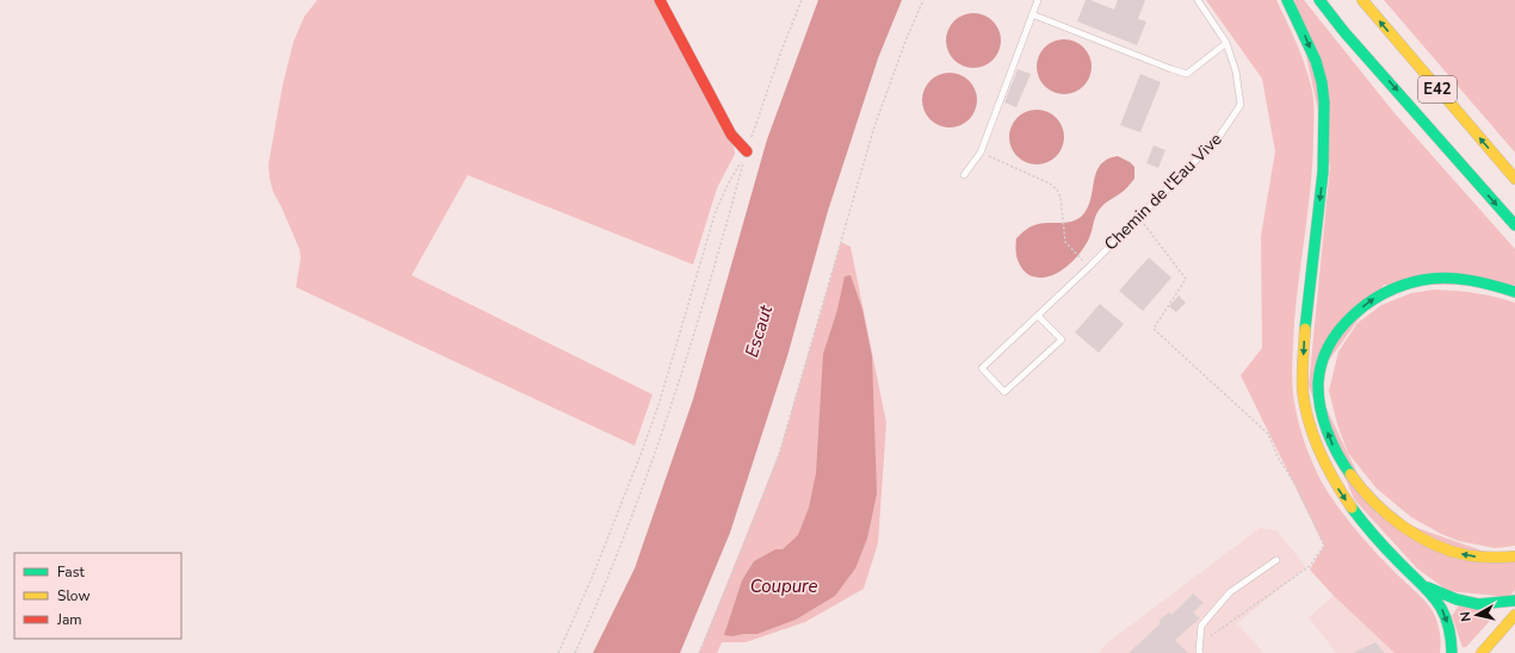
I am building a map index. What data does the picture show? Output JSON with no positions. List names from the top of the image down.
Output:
{
  "streets": {
    "main road": ["E42"],
    "lane": ["Chemin de l'Eau Vive"]
  },
  "water": ["Escaut", "Coupure"],
  "legend": ["Fast", "Slow", "Jam"],
  "north": "left"
}
